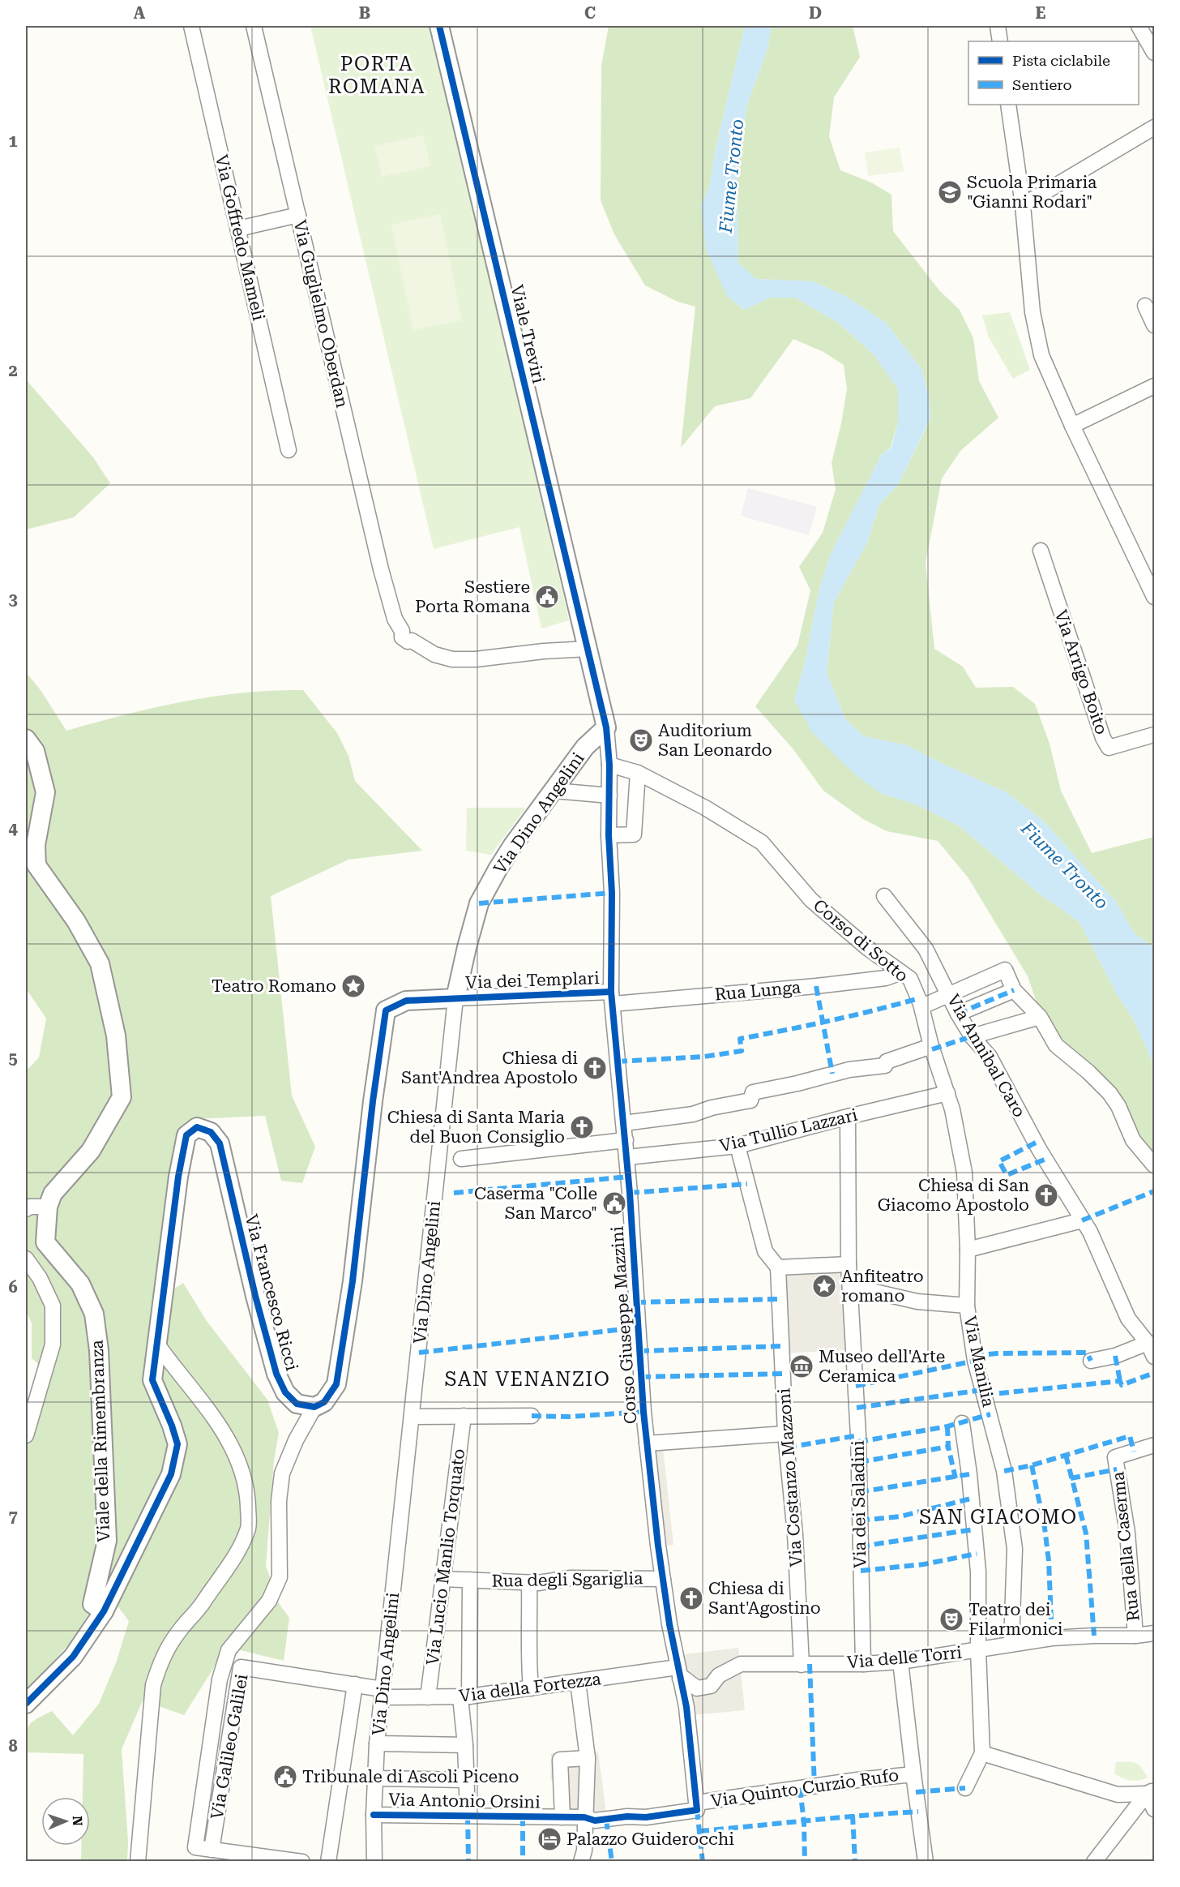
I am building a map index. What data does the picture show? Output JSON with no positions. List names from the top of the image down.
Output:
{
  "streets": {
    "street": [
      "Via Goffredo Mameli",
      "Via Guglielmo Oberdan",
      "Viale Treviri",
      "Via Arrigo Boito",
      "Via Dino Angelini",
      "Corso di Sotto",
      "Via dei Templari",
      "Rua Lunga",
      "Via Annibal Caro",
      "Via Tullio Lazzari",
      "Via Francesco Ricci",
      "Corso Giuseppe Mazzini",
      "Via Manilia",
      "Viale della Rimembranza",
      "Via Costanzo Mazzoni",
      "Via dei Saladini",
      "Rua della Caserma",
      "Via Lucio Manlio Torquato",
      "Rua degli Sgariglia",
      "Via delle Torri",
      "Via della Fortezza",
      "Via Galileo Galilei",
      "Via Quinto Curzio Rufo",
      "Via Antonio Orsini"
    ]
  },
  "crossings": [
    ["Via Guglielmo Oberdan", "Viale Treviri"],
    ["Viale Treviri", "Via Dino Angelini"],
    ["Viale Treviri", "Corso Giuseppe Mazzini"],
    ["Via Dino Angelini", "Via dei Templari"],
    ["Via Dino Angelini", "Corso Giuseppe Mazzini"],
    ["Via Dino Angelini", "Via della Fortezza"],
    ["Via Dino Angelini", "Via Galileo Galilei"],
    ["Via Dino Angelini", "Via Antonio Orsini"],
    ["Corso di Sotto", "Rua Lunga"],
    ["Corso di Sotto", "Via Tullio Lazzari"],
    ["Corso di Sotto", "Corso Giuseppe Mazzini"],
    ["Corso di Sotto", "Via Manilia"],
    ["Via dei Templari", "Rua Lunga"],
    ["Via dei Templari", "Corso Giuseppe Mazzini"],
    ["Rua Lunga", "Corso Giuseppe Mazzini"],
    ["Via Tullio Lazzari", "Corso Giuseppe Mazzini"],
    ["Via Tullio Lazzari", "Via dei Saladini"],
    ["Via Francesco Ricci", "Viale della Rimembranza"],
    ["Corso Giuseppe Mazzini", "Rua degli Sgariglia"],
    ["Corso Giuseppe Mazzini", "Via delle Torri"],
    ["Corso Giuseppe Mazzini", "Via della Fortezza"],
    ["Corso Giuseppe Mazzini", "Via Quinto Curzio Rufo"],
    ["Via Manilia", "Via delle Torri"],
    ["Via Costanzo Mazzoni", "Via delle Torri"],
    ["Via dei Saladini", "Via delle Torri"],
    ["Rua della Caserma", "Via delle Torri"],
    ["Via Lucio Manlio Torquato", "Rua degli Sgariglia"],
    ["Via Lucio Manlio Torquato", "Via della Fortezza"],
    ["Via delle Torri", "Via della Fortezza"],
    ["Via della Fortezza", "Via Galileo Galilei"],
    ["Via Quinto Curzio Rufo", "Via Antonio Orsini"]
  ],
  "districts": ["PORTA ROMANA", "SAN VENANZIO", "SAN GIACOMO"],
  "water": ["Fiume Tronto"],
  "places": {
    "school or university": ["Scuola Primaria \"Gianni Rodari\""],
    "public building": ["Sestiere Porta Romana", "Caserma \"Colle San Marco\"", "Tribunale di Ascoli Piceno"],
    "theatre": ["Auditorium San Leonardo", "Teatro dei Filarmonici"],
    "place": ["Teatro Romano", "Anfiteatro romano"],
    "church": [
      "Chiesa di Sant'Andrea Apostolo",
      "Chiesa di Santa Maria del Buon Consiglio",
      "Chiesa di San Giacomo Apostolo",
      "Chiesa di Sant'Agostino"
    ],
    "museum": ["Museo dell'Arte Ceramica"],
    "hotel": ["Palazzo Guiderocchi"]
  },
  "legend": ["Pista ciclabile", "Sentiero"],
  "north": "right",
  "grid": {
    "columns": [
      "A",
      "B",
      "C",
      "D",
      "E"
    ],
    "rows": [
      "1",
      "2",
      "3",
      "4",
      "5",
      "6",
      "7",
      "8"
    ]
  }
}
